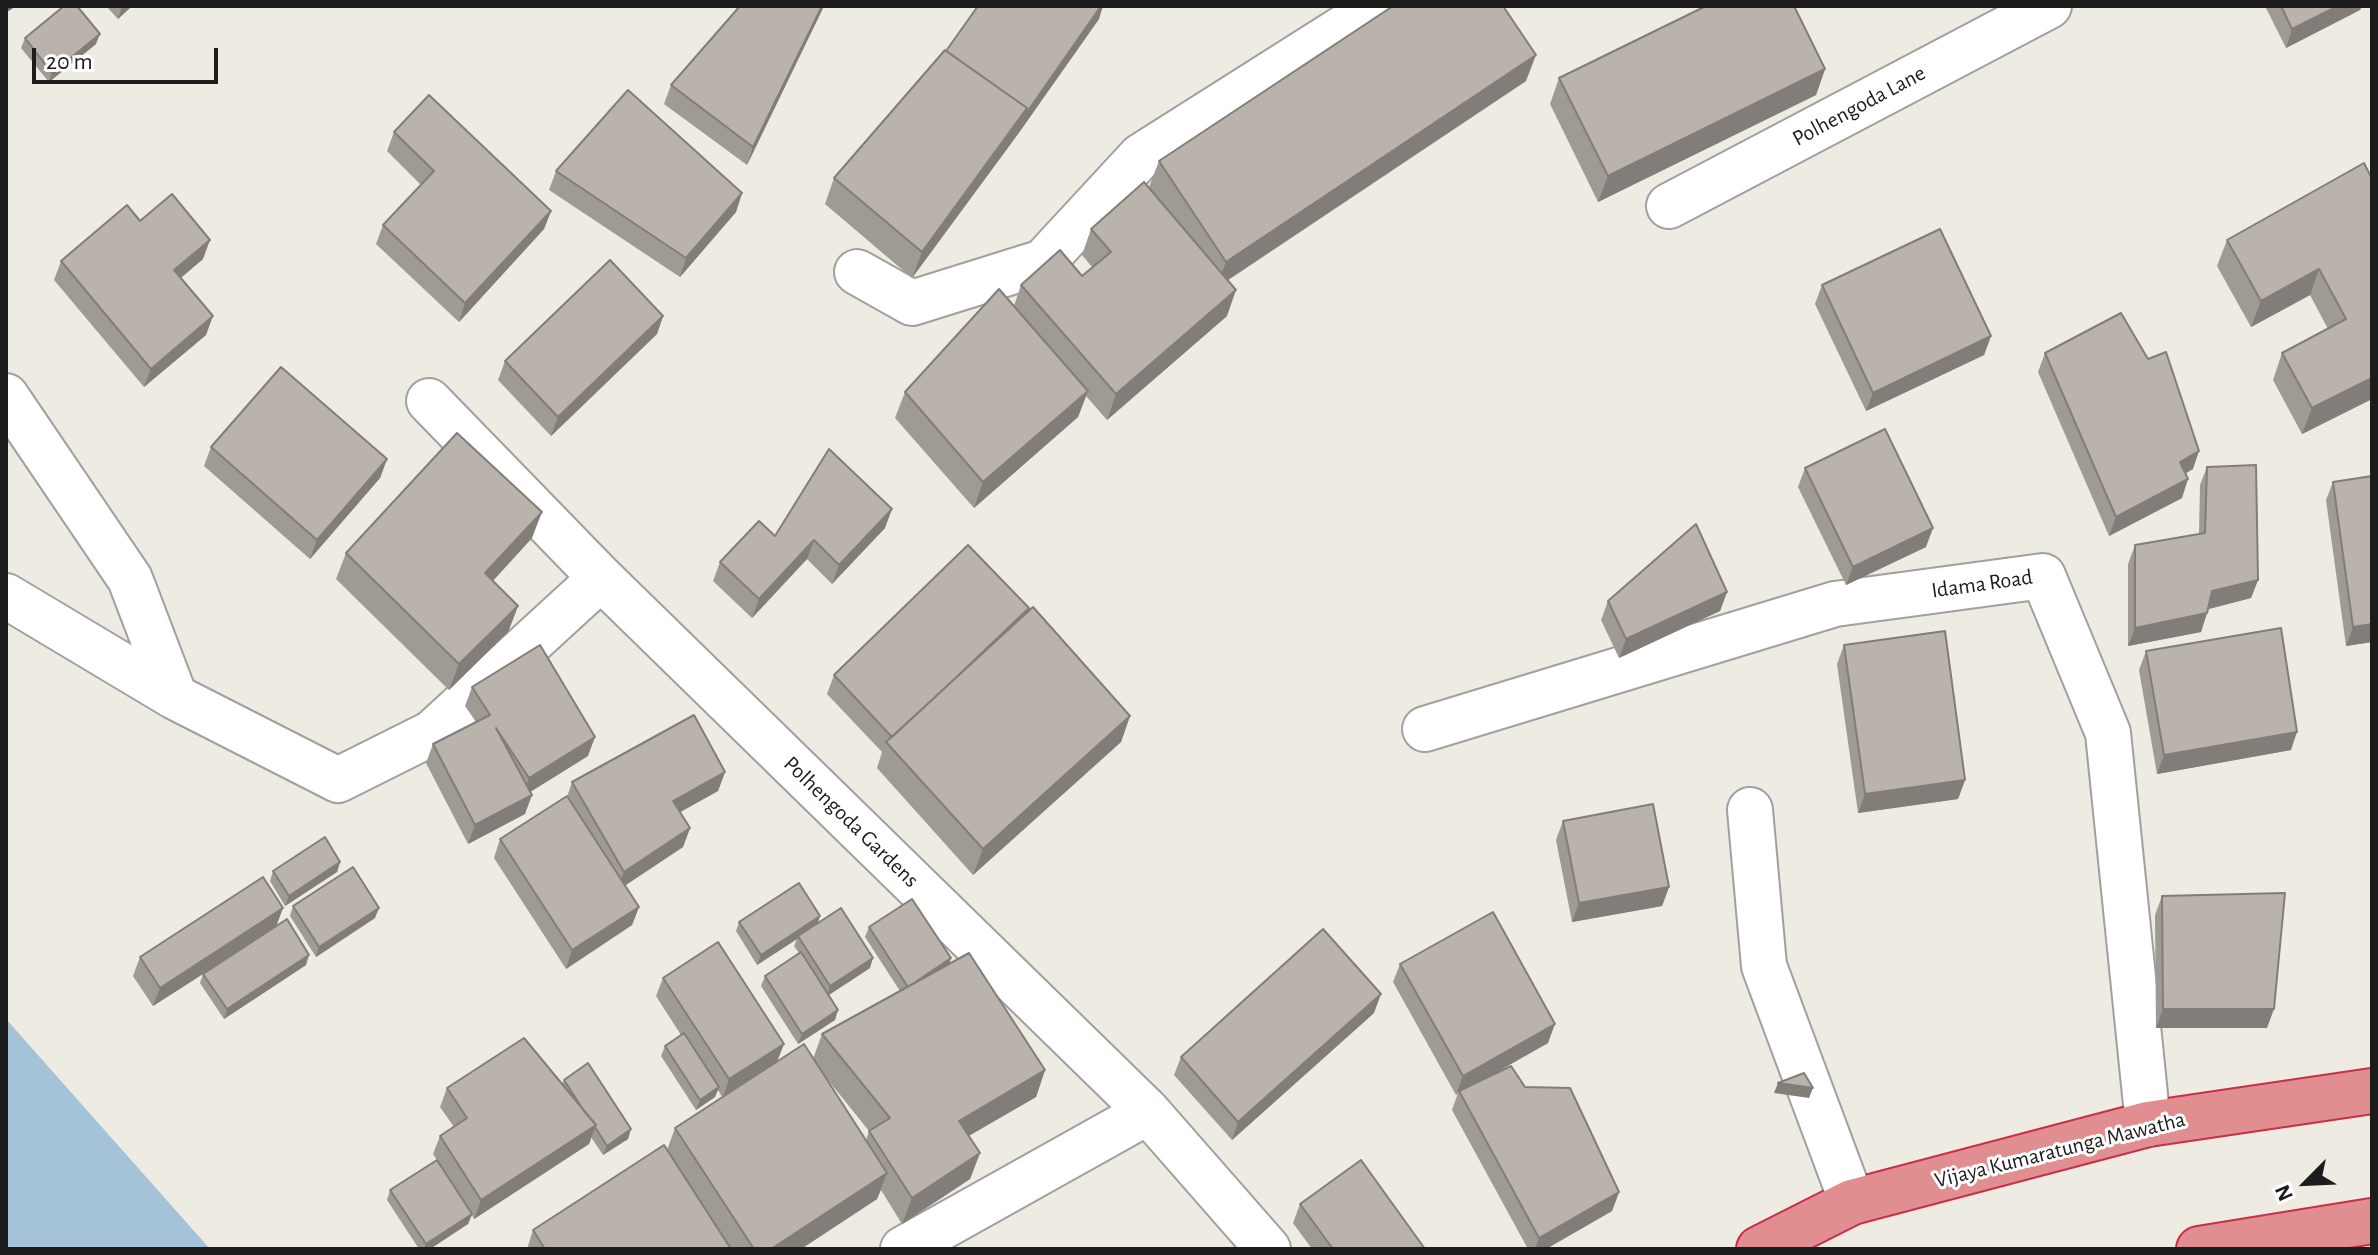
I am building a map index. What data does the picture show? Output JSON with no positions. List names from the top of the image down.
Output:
{
  "streets": {
    "highway": ["Vijaya Kumaratunga Mawatha"],
    "street": ["Polhengoda Lane", "Idama Road", "Polhengoda Gardens"]
  },
  "crossings": [
    ["Idama Road", "Vijaya Kumaratunga Mawatha"]
  ],
  "scale_bar": "20 m",
  "north": "bottom left"
}
